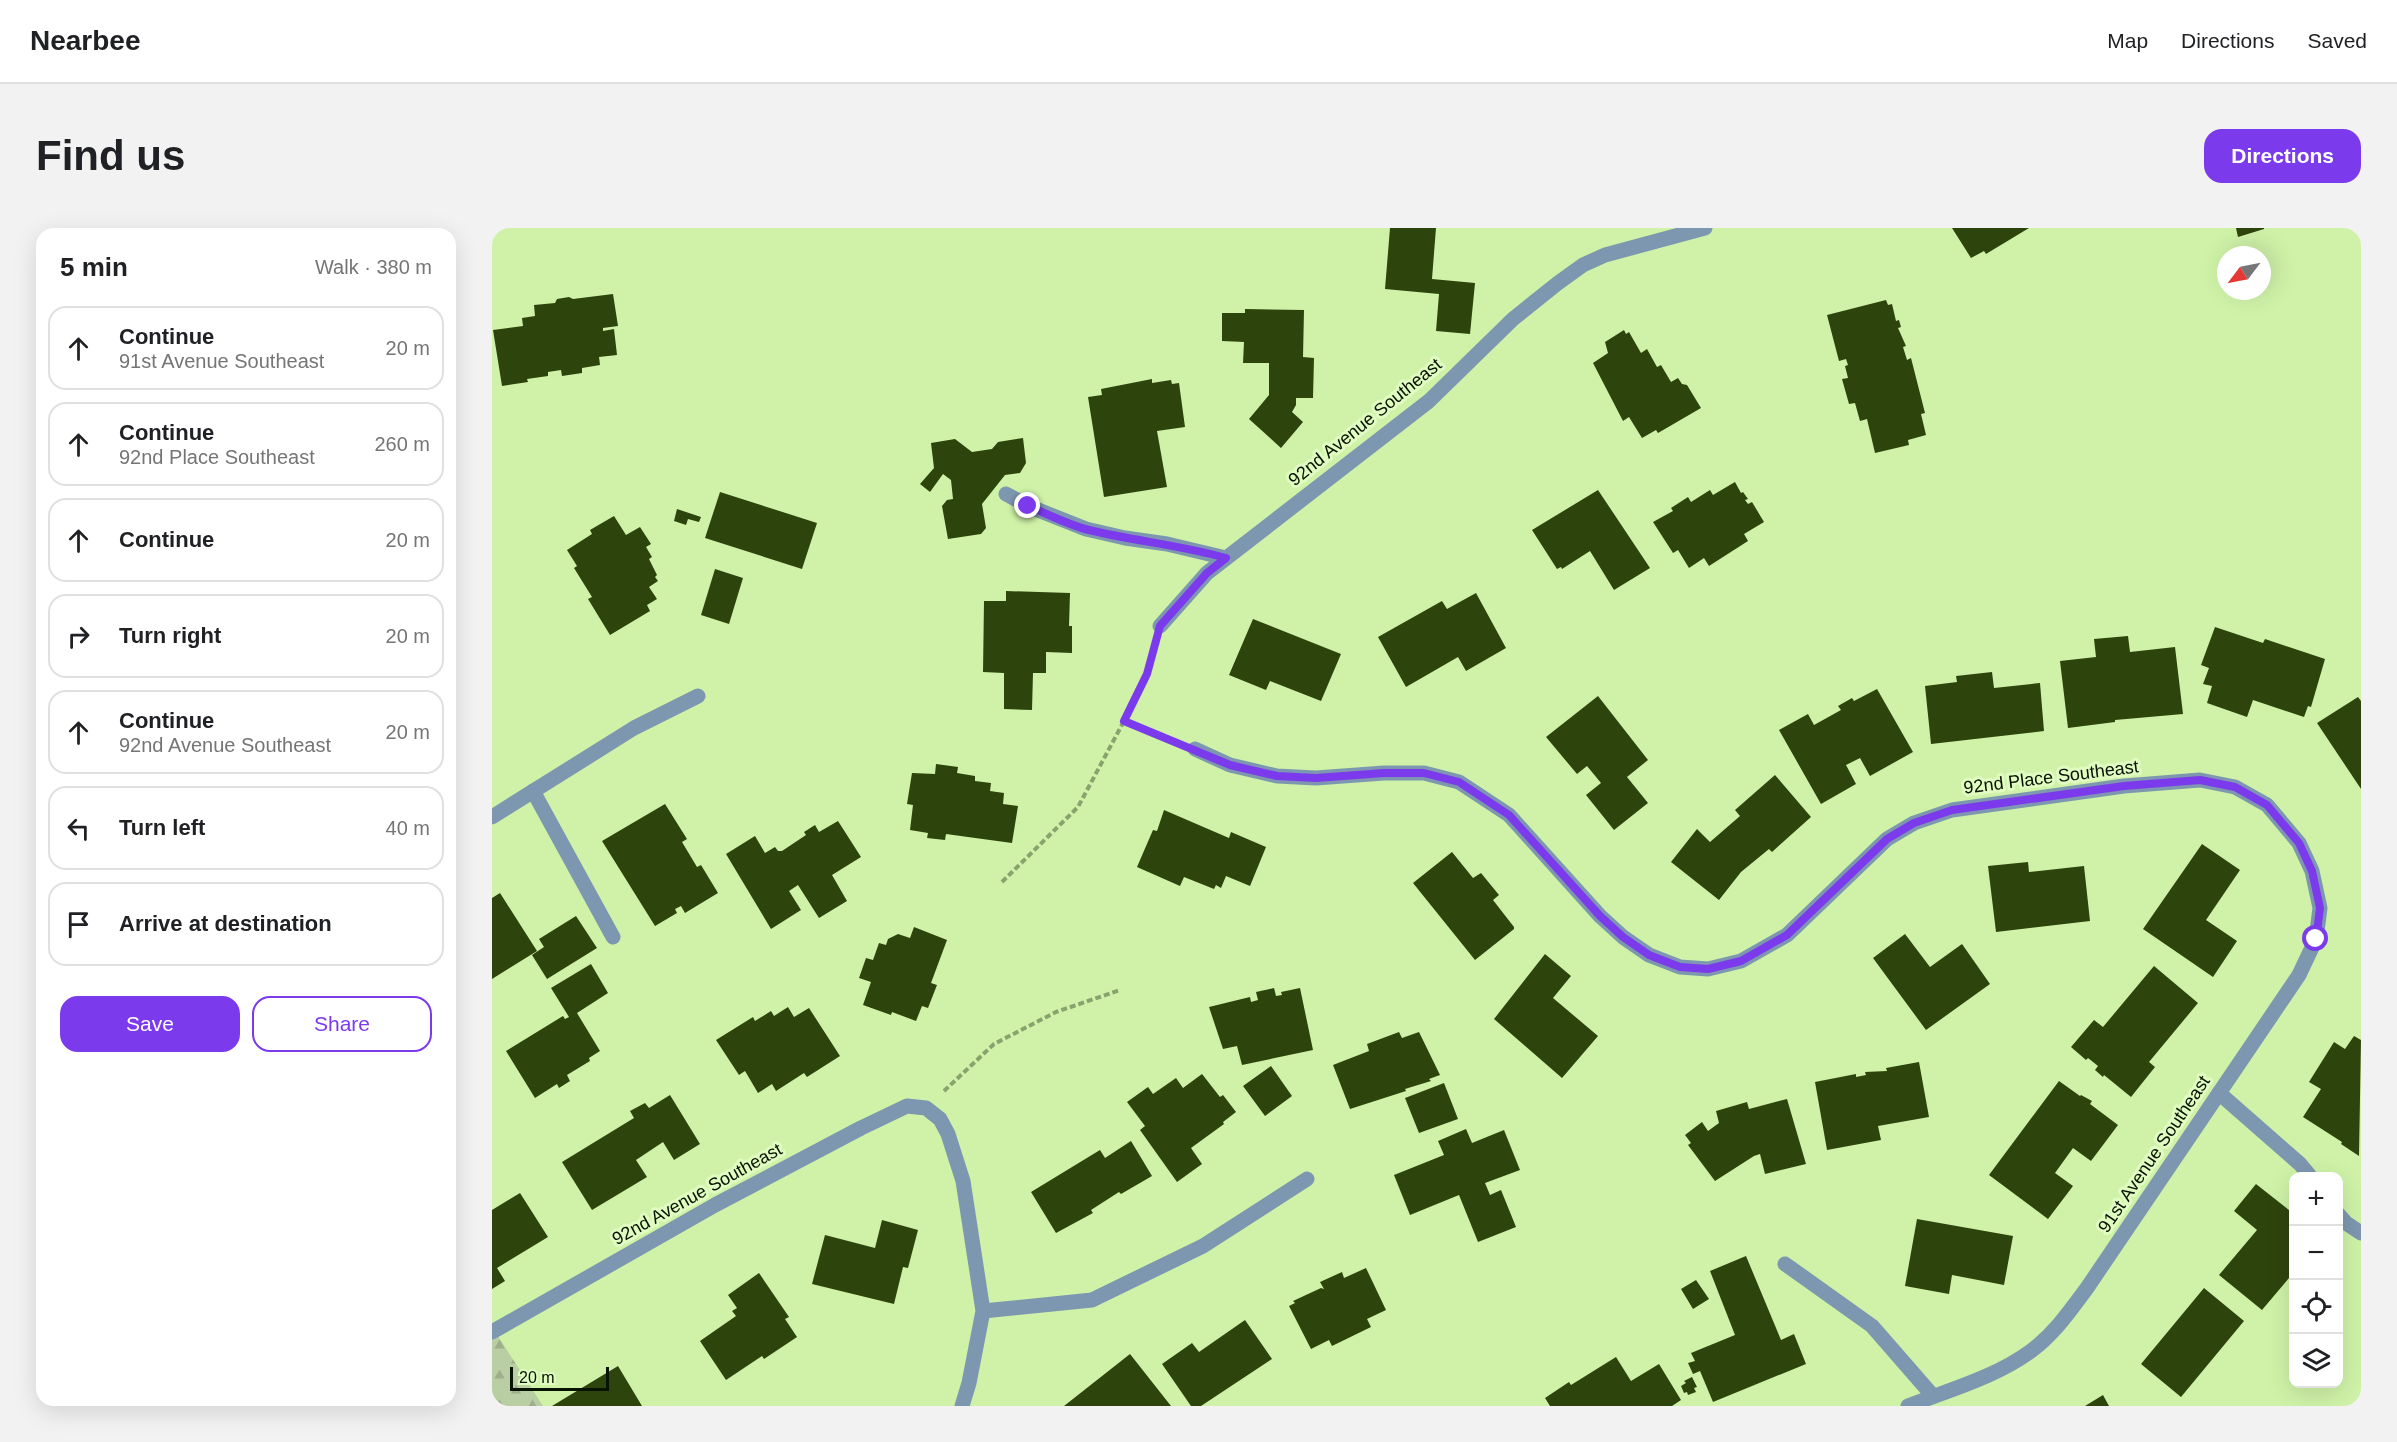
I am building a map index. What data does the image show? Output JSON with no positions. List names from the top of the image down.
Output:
{
  "streets": {
    "street": ["92nd Avenue Southeast", "92nd Place Southeast", "91st Avenue Southeast"]
  },
  "crossings": [
    ["92nd Place Southeast", "91st Avenue Southeast"]
  ],
  "scale_bar": "20 m",
  "north": "bottom left",
  "page": {
    "header": "Nearbee",
    "nav": ["Map", "Directions", "Saved"],
    "buttons": [
      "Directions",
      ["Save", "Share"]
    ],
    "title": "Find us",
    "heading": ["5 min", "Walk · 380 m"],
    "list": [
      ["Continue", "91st Avenue Southeast", "20 m"],
      ["Continue", "92nd Place Southeast", "260 m"],
      ["Continue", "20 m"],
      ["Turn right", "20 m"],
      ["Continue", "92nd Avenue Southeast", "20 m"],
      ["Turn left", "40 m"],
      "Arrive at destination"
    ],
    "map_buttons": ["+", "−"],
    "scale": "20 m"
  }
}
